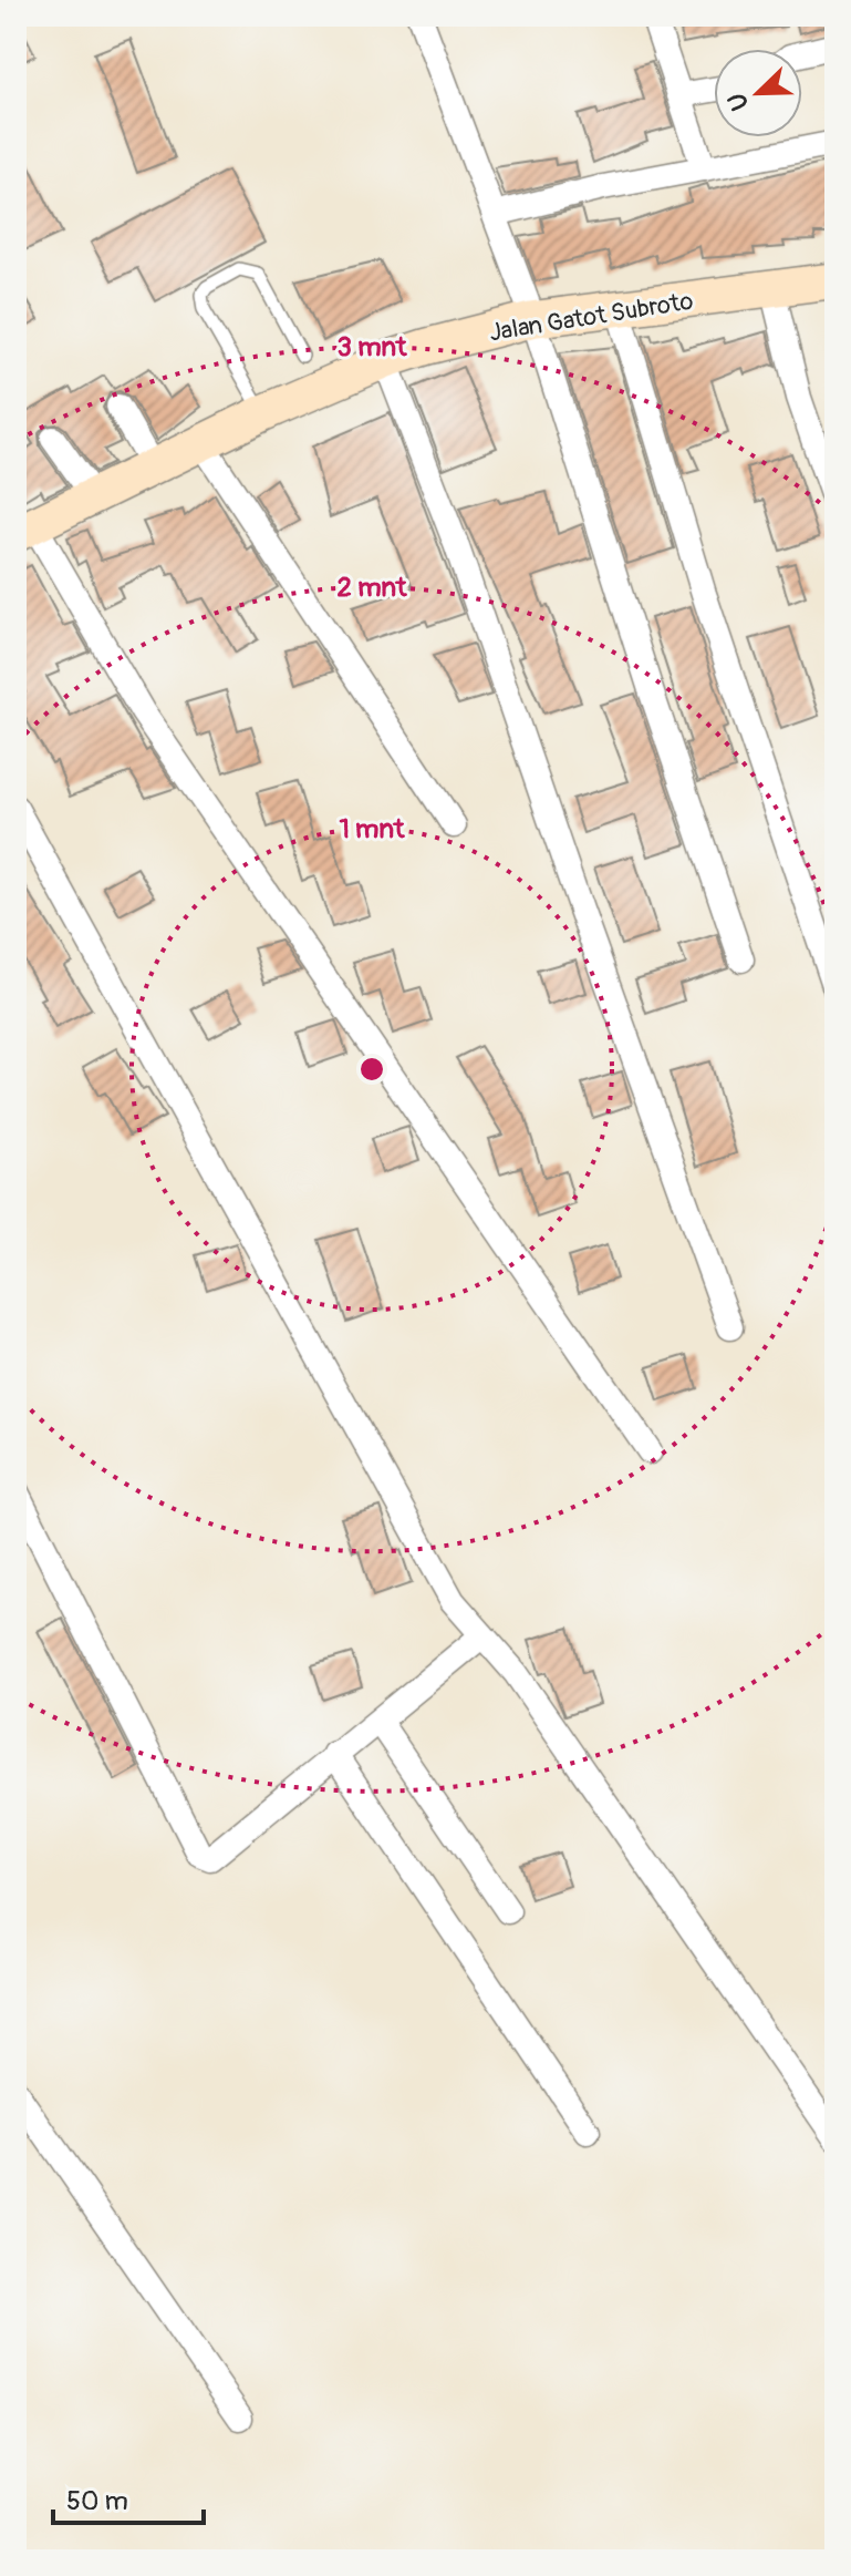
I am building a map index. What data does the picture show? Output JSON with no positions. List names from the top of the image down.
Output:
{
  "streets": {
    "street": ["Jalan Gatot Subroto"]
  },
  "scale_bar": "50 m",
  "north": "bottom left",
  "rings": ["3 mnt", "2 mnt", "1 mnt"]
}
